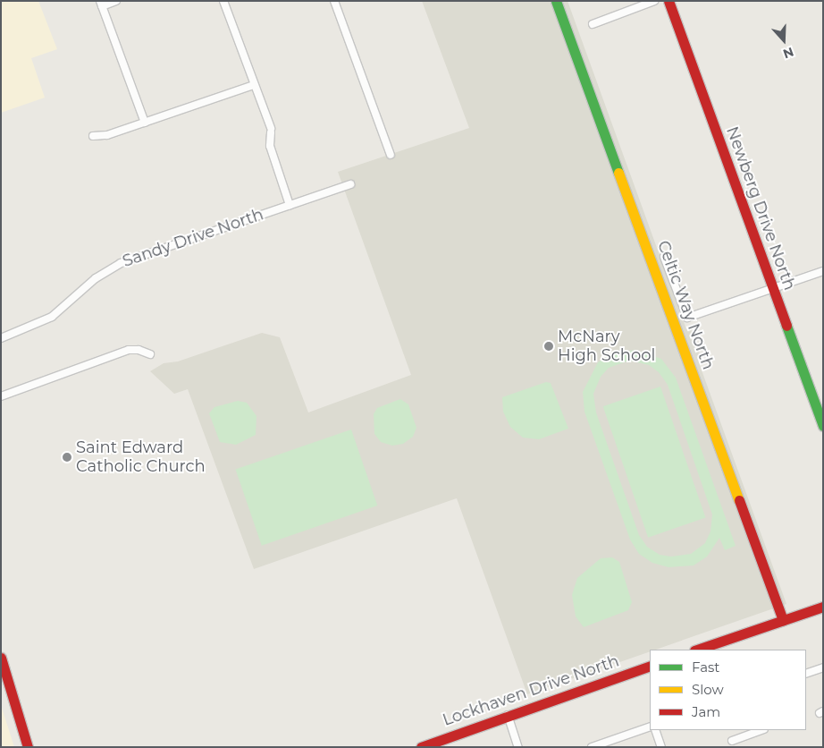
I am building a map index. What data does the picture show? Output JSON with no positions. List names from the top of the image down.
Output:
{
  "streets": {
    "street": [
      "Newberg Drive North",
      "Sandy Drive North",
      "Celtic Way North",
      "Lockhaven Drive North"
    ]
  },
  "places": ["McNary High School", "Saint Edward Catholic Church"],
  "legend": ["Fast", "Slow", "Jam"],
  "north": "bottom"
}
